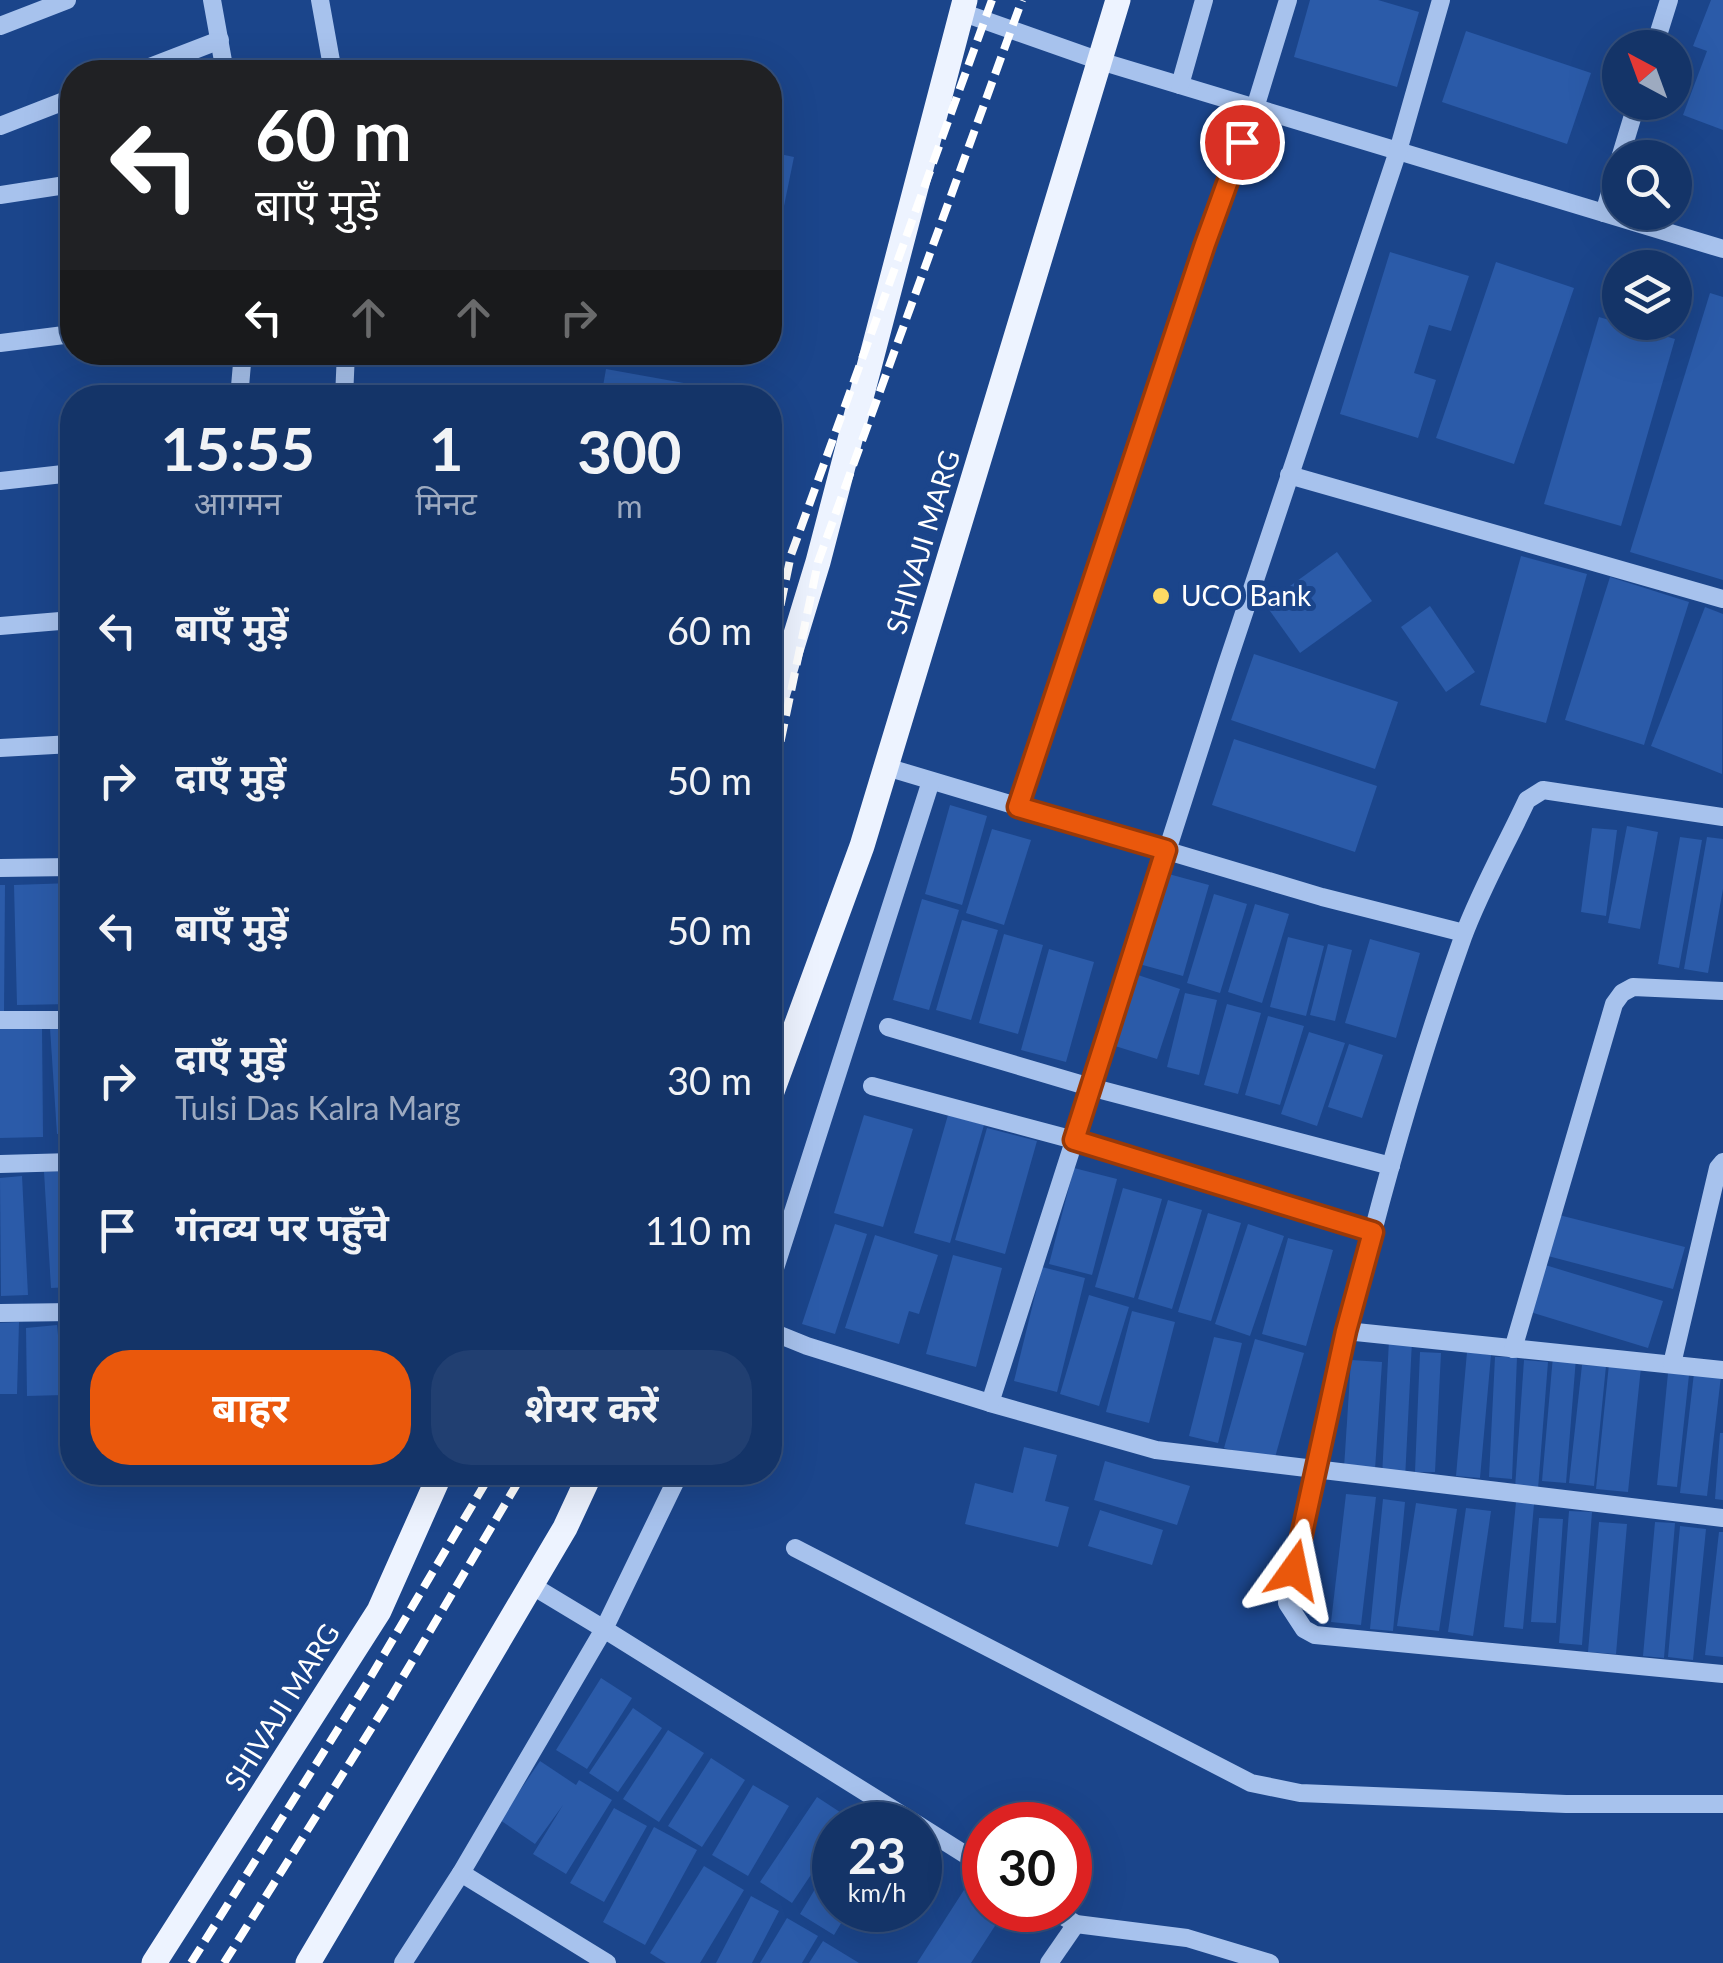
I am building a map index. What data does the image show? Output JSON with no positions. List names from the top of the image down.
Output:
{
  "streets": {
    "main road": ["SHIVAJI MARG"]
  },
  "places": ["UCO Bank"],
  "north": "top left",
  "page": {
    "turn": ["60 m", "बाएँ मुड़ें"],
    "eta": [
      "15:55",
      "आगमन",
      "1",
      "मिनट",
      "300",
      "m"
    ],
    "list": [
      {
        "name": "बाएँ मुड़ें",
        "value": "60 m"
      },
      {
        "name": "दाएँ मुड़ें",
        "value": "50 m"
      },
      {
        "name": "बाएँ मुड़ें",
        "value": "50 m"
      },
      {
        "name": "दाएँ मुड़ें",
        "note": "Tulsi Das Kalra Marg",
        "value": "30 m"
      },
      {
        "name": "गंतव्य पर पहुँचे",
        "value": "110 m"
      }
    ],
    "buttons": ["बाहर", "शेयर करें"],
    "speed": "23 km/h",
    "limit": "30"
  }
}
